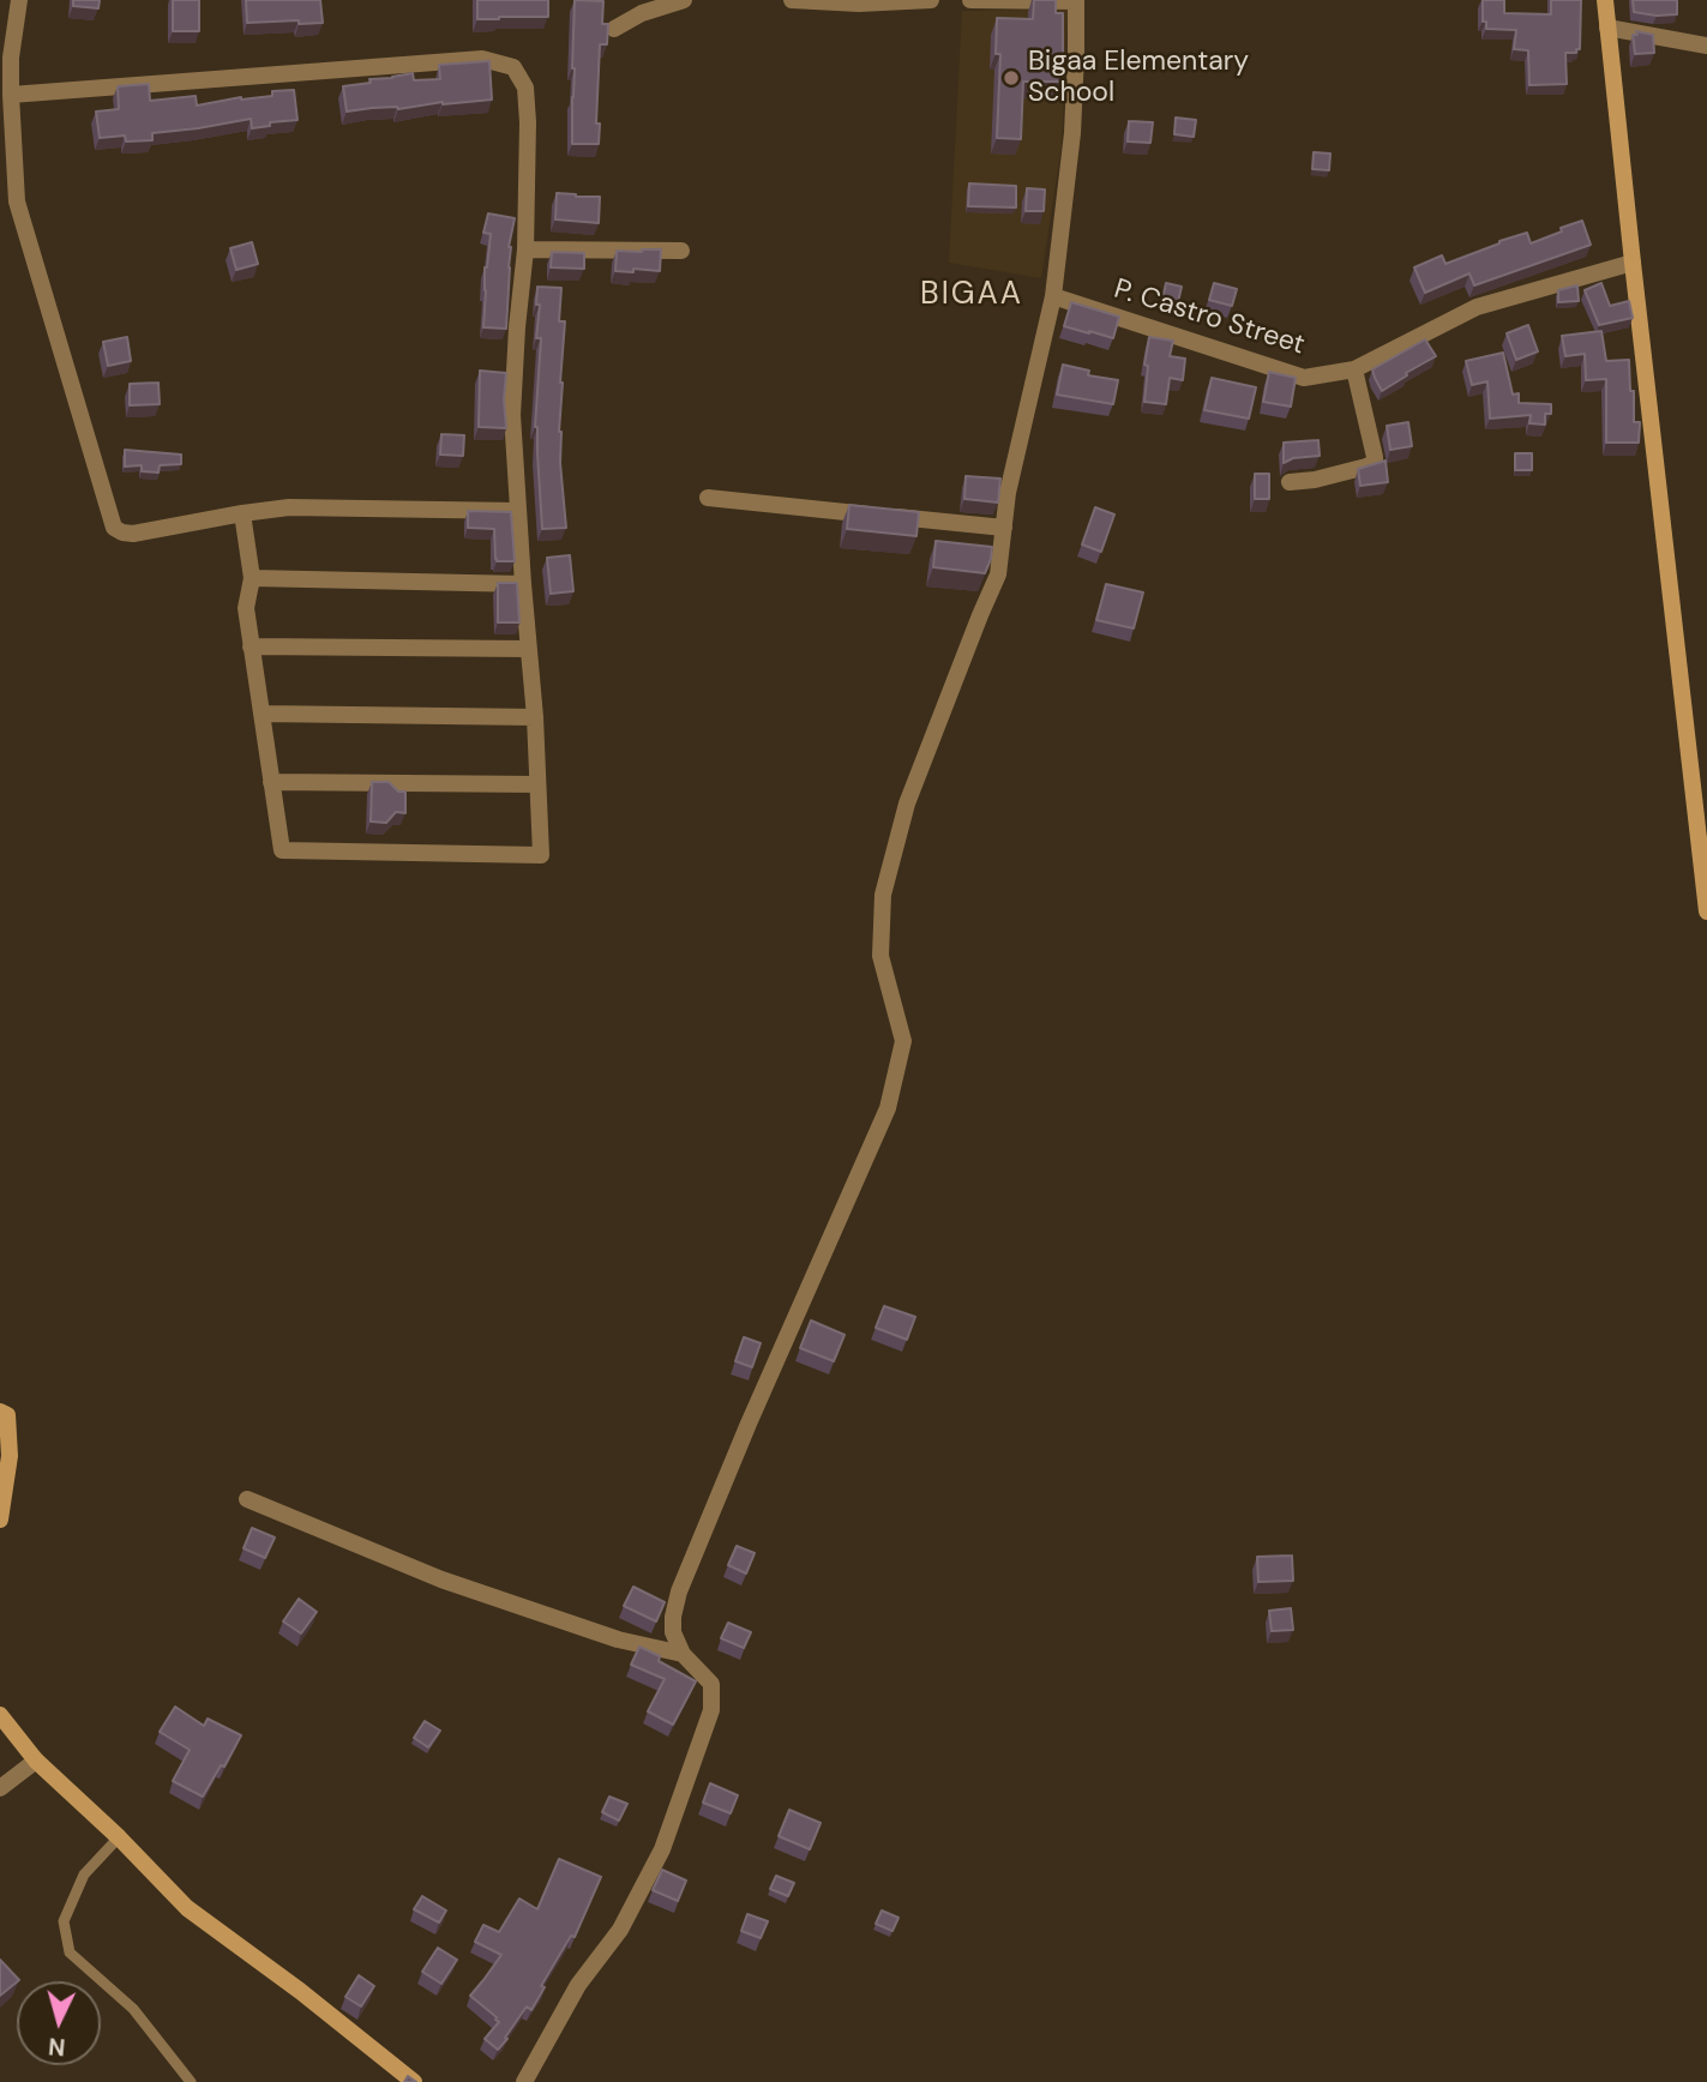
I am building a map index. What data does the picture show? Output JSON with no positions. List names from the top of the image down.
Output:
{
  "streets": {
    "street": ["P. Castro Street"]
  },
  "districts": ["BIGAA"],
  "places": ["Bigaa Elementary School"],
  "north": "bottom"
}
